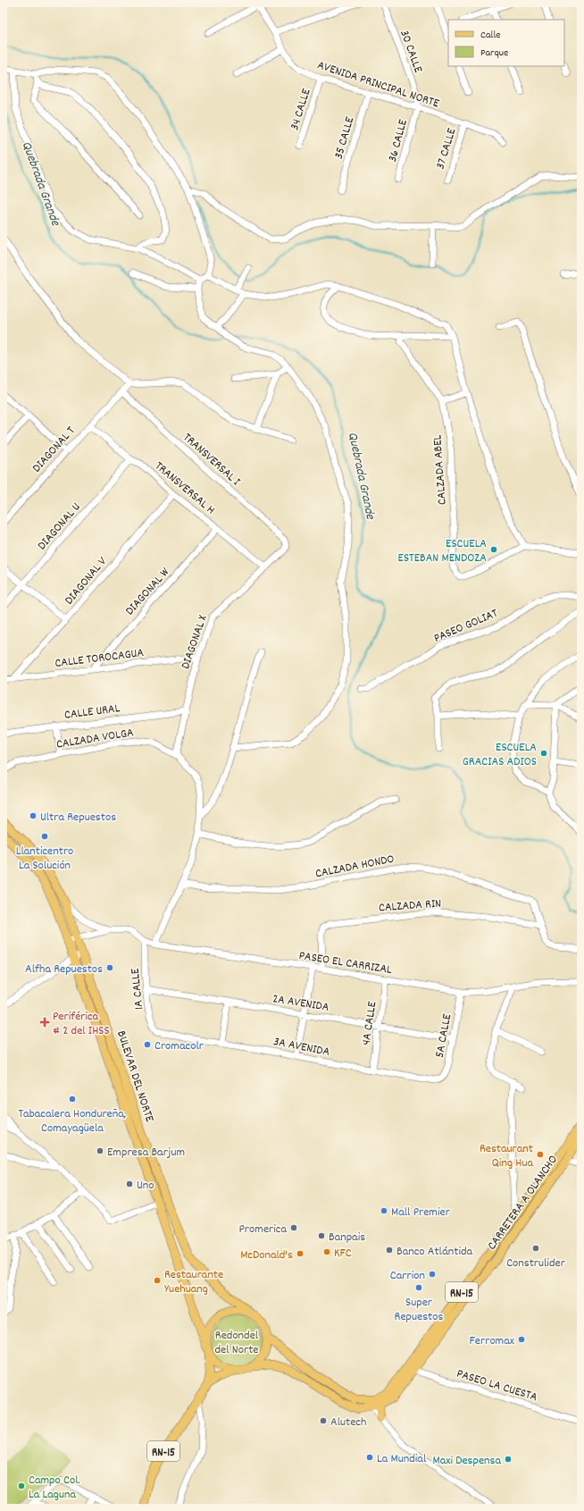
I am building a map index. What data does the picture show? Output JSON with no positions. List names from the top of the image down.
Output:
{
  "streets": {
    "main road": ["BULEVAR DEL NORTE", "CARRETERA A OLANCHO", "RN-15"],
    "street": [
      "30 CALLE",
      "AVENIDA PRINCIPAL NORTE",
      "34 CALLE",
      "35 CALLE",
      "36 CALLE",
      "37 CALLE",
      "DIAGONAL T",
      "TRANSVERSAL I",
      "CALZADA ABEL",
      "TRANSVERSAL H",
      "DIAGONAL U",
      "DIAGONAL V",
      "DIAGONAL W",
      "PASEO GOLIAT",
      "DIAGONAL X",
      "CALLE TOROCAGUA",
      "CALLE URAL",
      "CALZADA VOLGA",
      "CALZADA HONDO",
      "CALZADA RIN",
      "PASEO EL CARRIZAL",
      "1A CALLE",
      "2A AVENIDA",
      "4A CALLE",
      "5A CALLE",
      "3A AVENIDA",
      "PASEO LA CUESTA"
    ]
  },
  "crossings": [
    ["30 CALLE", "AVENIDA PRINCIPAL NORTE"],
    ["30 CALLE", "36 CALLE"],
    ["AVENIDA PRINCIPAL NORTE", "34 CALLE"],
    ["AVENIDA PRINCIPAL NORTE", "35 CALLE"],
    ["AVENIDA PRINCIPAL NORTE", "36 CALLE"],
    ["AVENIDA PRINCIPAL NORTE", "37 CALLE"],
    ["DIAGONAL T", "TRANSVERSAL I"],
    ["DIAGONAL T", "TRANSVERSAL H"],
    ["TRANSVERSAL I", "DIAGONAL X"],
    ["TRANSVERSAL H", "DIAGONAL U"],
    ["TRANSVERSAL H", "DIAGONAL V"],
    ["TRANSVERSAL H", "DIAGONAL W"],
    ["TRANSVERSAL H", "DIAGONAL X"],
    ["DIAGONAL V", "CALLE TOROCAGUA"],
    ["DIAGONAL W", "CALLE TOROCAGUA"],
    ["DIAGONAL X", "CALLE TOROCAGUA"],
    ["DIAGONAL X", "CALLE URAL"],
    ["DIAGONAL X", "CALZADA VOLGA"],
    ["CALZADA VOLGA", "CALZADA HONDO"],
    ["CALZADA VOLGA", "PASEO EL CARRIZAL"],
    ["CALZADA HONDO", "CALZADA RIN"],
    ["CALZADA RIN", "PASEO EL CARRIZAL"],
    ["PASEO EL CARRIZAL", "1A CALLE"],
    ["PASEO EL CARRIZAL", "4A CALLE"],
    ["PASEO EL CARRIZAL", "5A CALLE"],
    ["PASEO EL CARRIZAL", "BULEVAR DEL NORTE"],
    ["1A CALLE", "2A AVENIDA"],
    ["1A CALLE", "3A AVENIDA"],
    ["2A AVENIDA", "4A CALLE"],
    ["2A AVENIDA", "5A CALLE"],
    ["4A CALLE", "3A AVENIDA"],
    ["5A CALLE", "3A AVENIDA"],
    ["BULEVAR DEL NORTE", "CARRETERA A OLANCHO"],
    ["BULEVAR DEL NORTE", "RN-15"],
    ["CARRETERA A OLANCHO", "RN-15"],
    ["CARRETERA A OLANCHO", "PASEO LA CUESTA"]
  ],
  "water": ["Quebrada Grande"],
  "parks": ["Redondel del Norte"],
  "places": {
    "other": [
      "ESCUELA ESTEBAN MENDOZA",
      "ESCUELA GRACIAS ADIOS",
      "Ultra Repuestos",
      "Llanticentro La Solución",
      "Alfha Repuestos",
      "Cromacolr",
      "Tabacalera Hondureña, Comayagüela",
      "Empresa Barjum",
      "Restaurant Qing Hua",
      "Uno",
      "Mall Premier",
      "Promerica",
      "Banpais",
      "Construlider",
      "Banco Atlántida",
      "KFC",
      "McDonald's",
      "Carrion",
      "Restaurante Yuehuang",
      "Super Repuestos",
      "Ferromax",
      "Alutech",
      "La Mundial",
      "Maxi Despensa",
      "Campo Col. La Laguna"
    ],
    "health": ["Periférica # 2 del IHSS"]
  },
  "legend": ["Calle", "Parque"]
}
